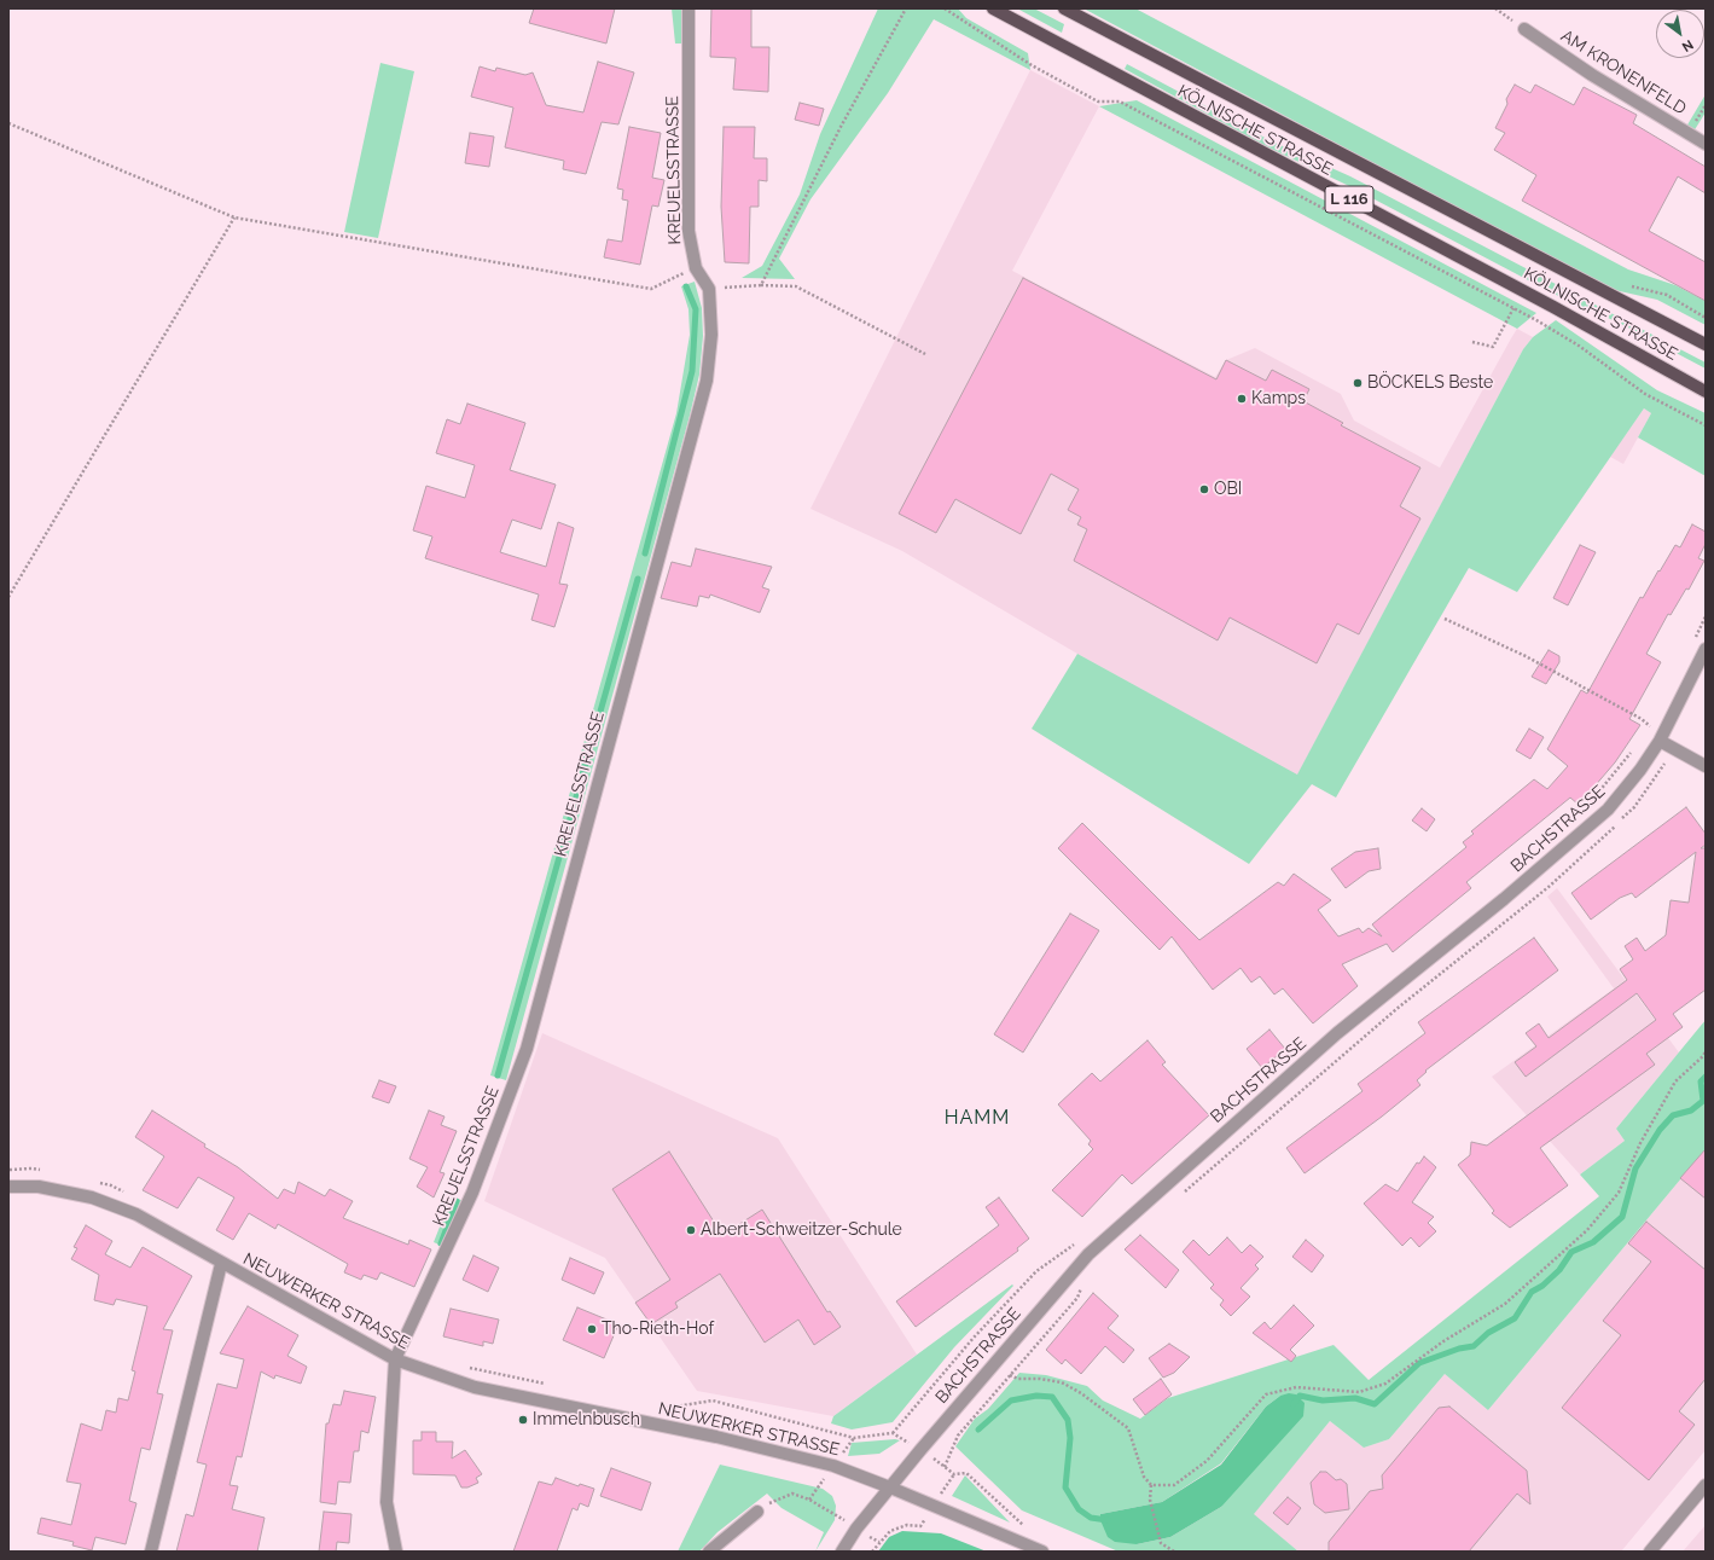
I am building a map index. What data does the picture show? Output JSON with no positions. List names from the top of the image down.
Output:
{
  "streets": {
    "main road": ["KÖLNISCHE STRASSE", "L 116"],
    "street": [
      "AM KRONENFELD",
      "KREUELSSTRASSE",
      "BACHSTRASSE",
      "NEUWERKER STRASSE"
    ]
  },
  "crossings": [
    ["KREUELSSTRASSE", "NEUWERKER STRASSE"],
    ["BACHSTRASSE", "NEUWERKER STRASSE"]
  ],
  "districts": ["HAMM"],
  "places": [
    "BÖCKELS Beste",
    "Kamps",
    "OBI",
    "Albert-Schweitzer-Schule",
    "Tho-Rieth-Hof",
    "Immelnbusch"
  ],
  "north": "bottom right"
}
